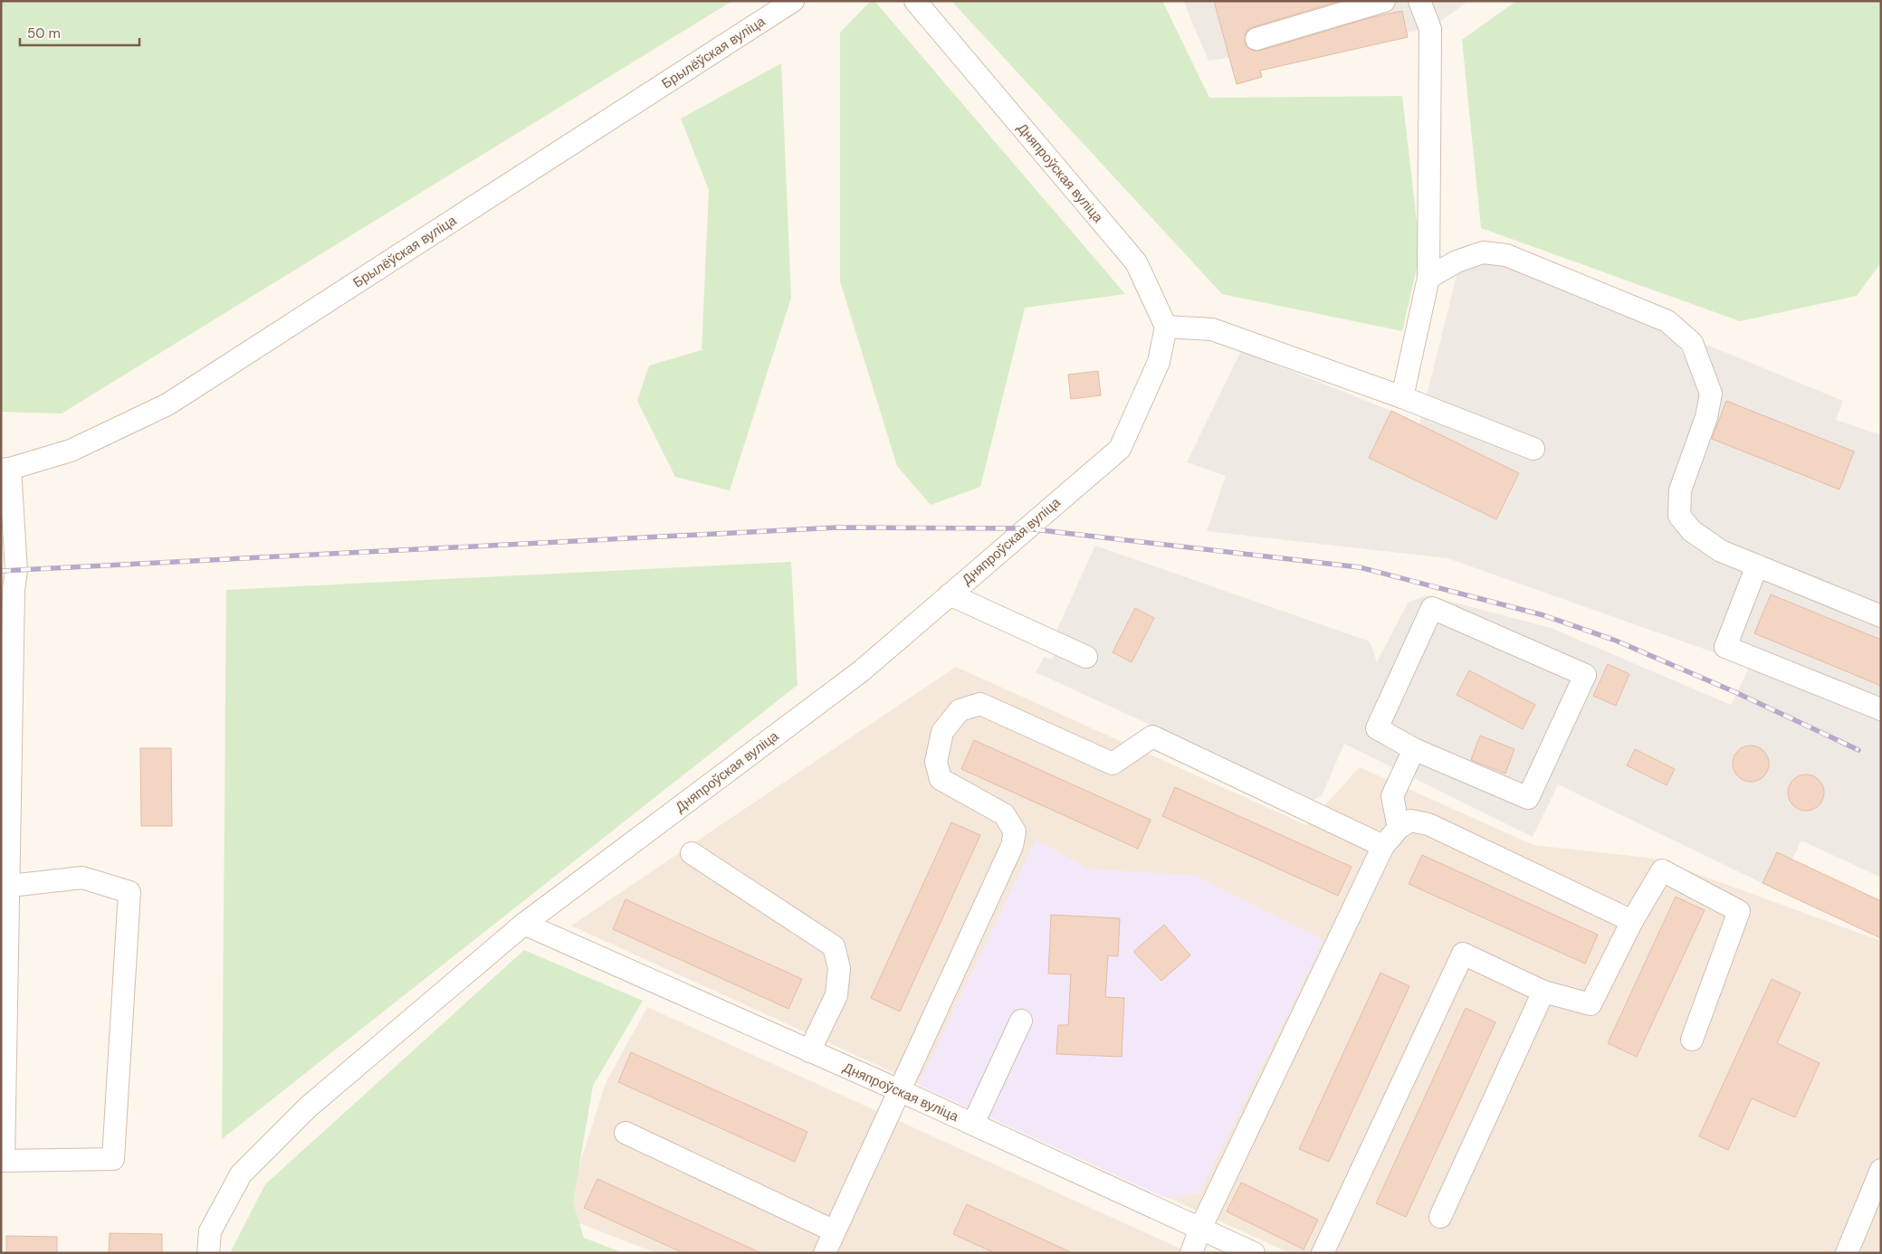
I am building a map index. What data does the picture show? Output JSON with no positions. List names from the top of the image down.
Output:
{
  "streets": {
    "street": ["Брылёўская вуліца", "Дняпроўская вуліца"]
  },
  "scale_bar": "50 m"
}
